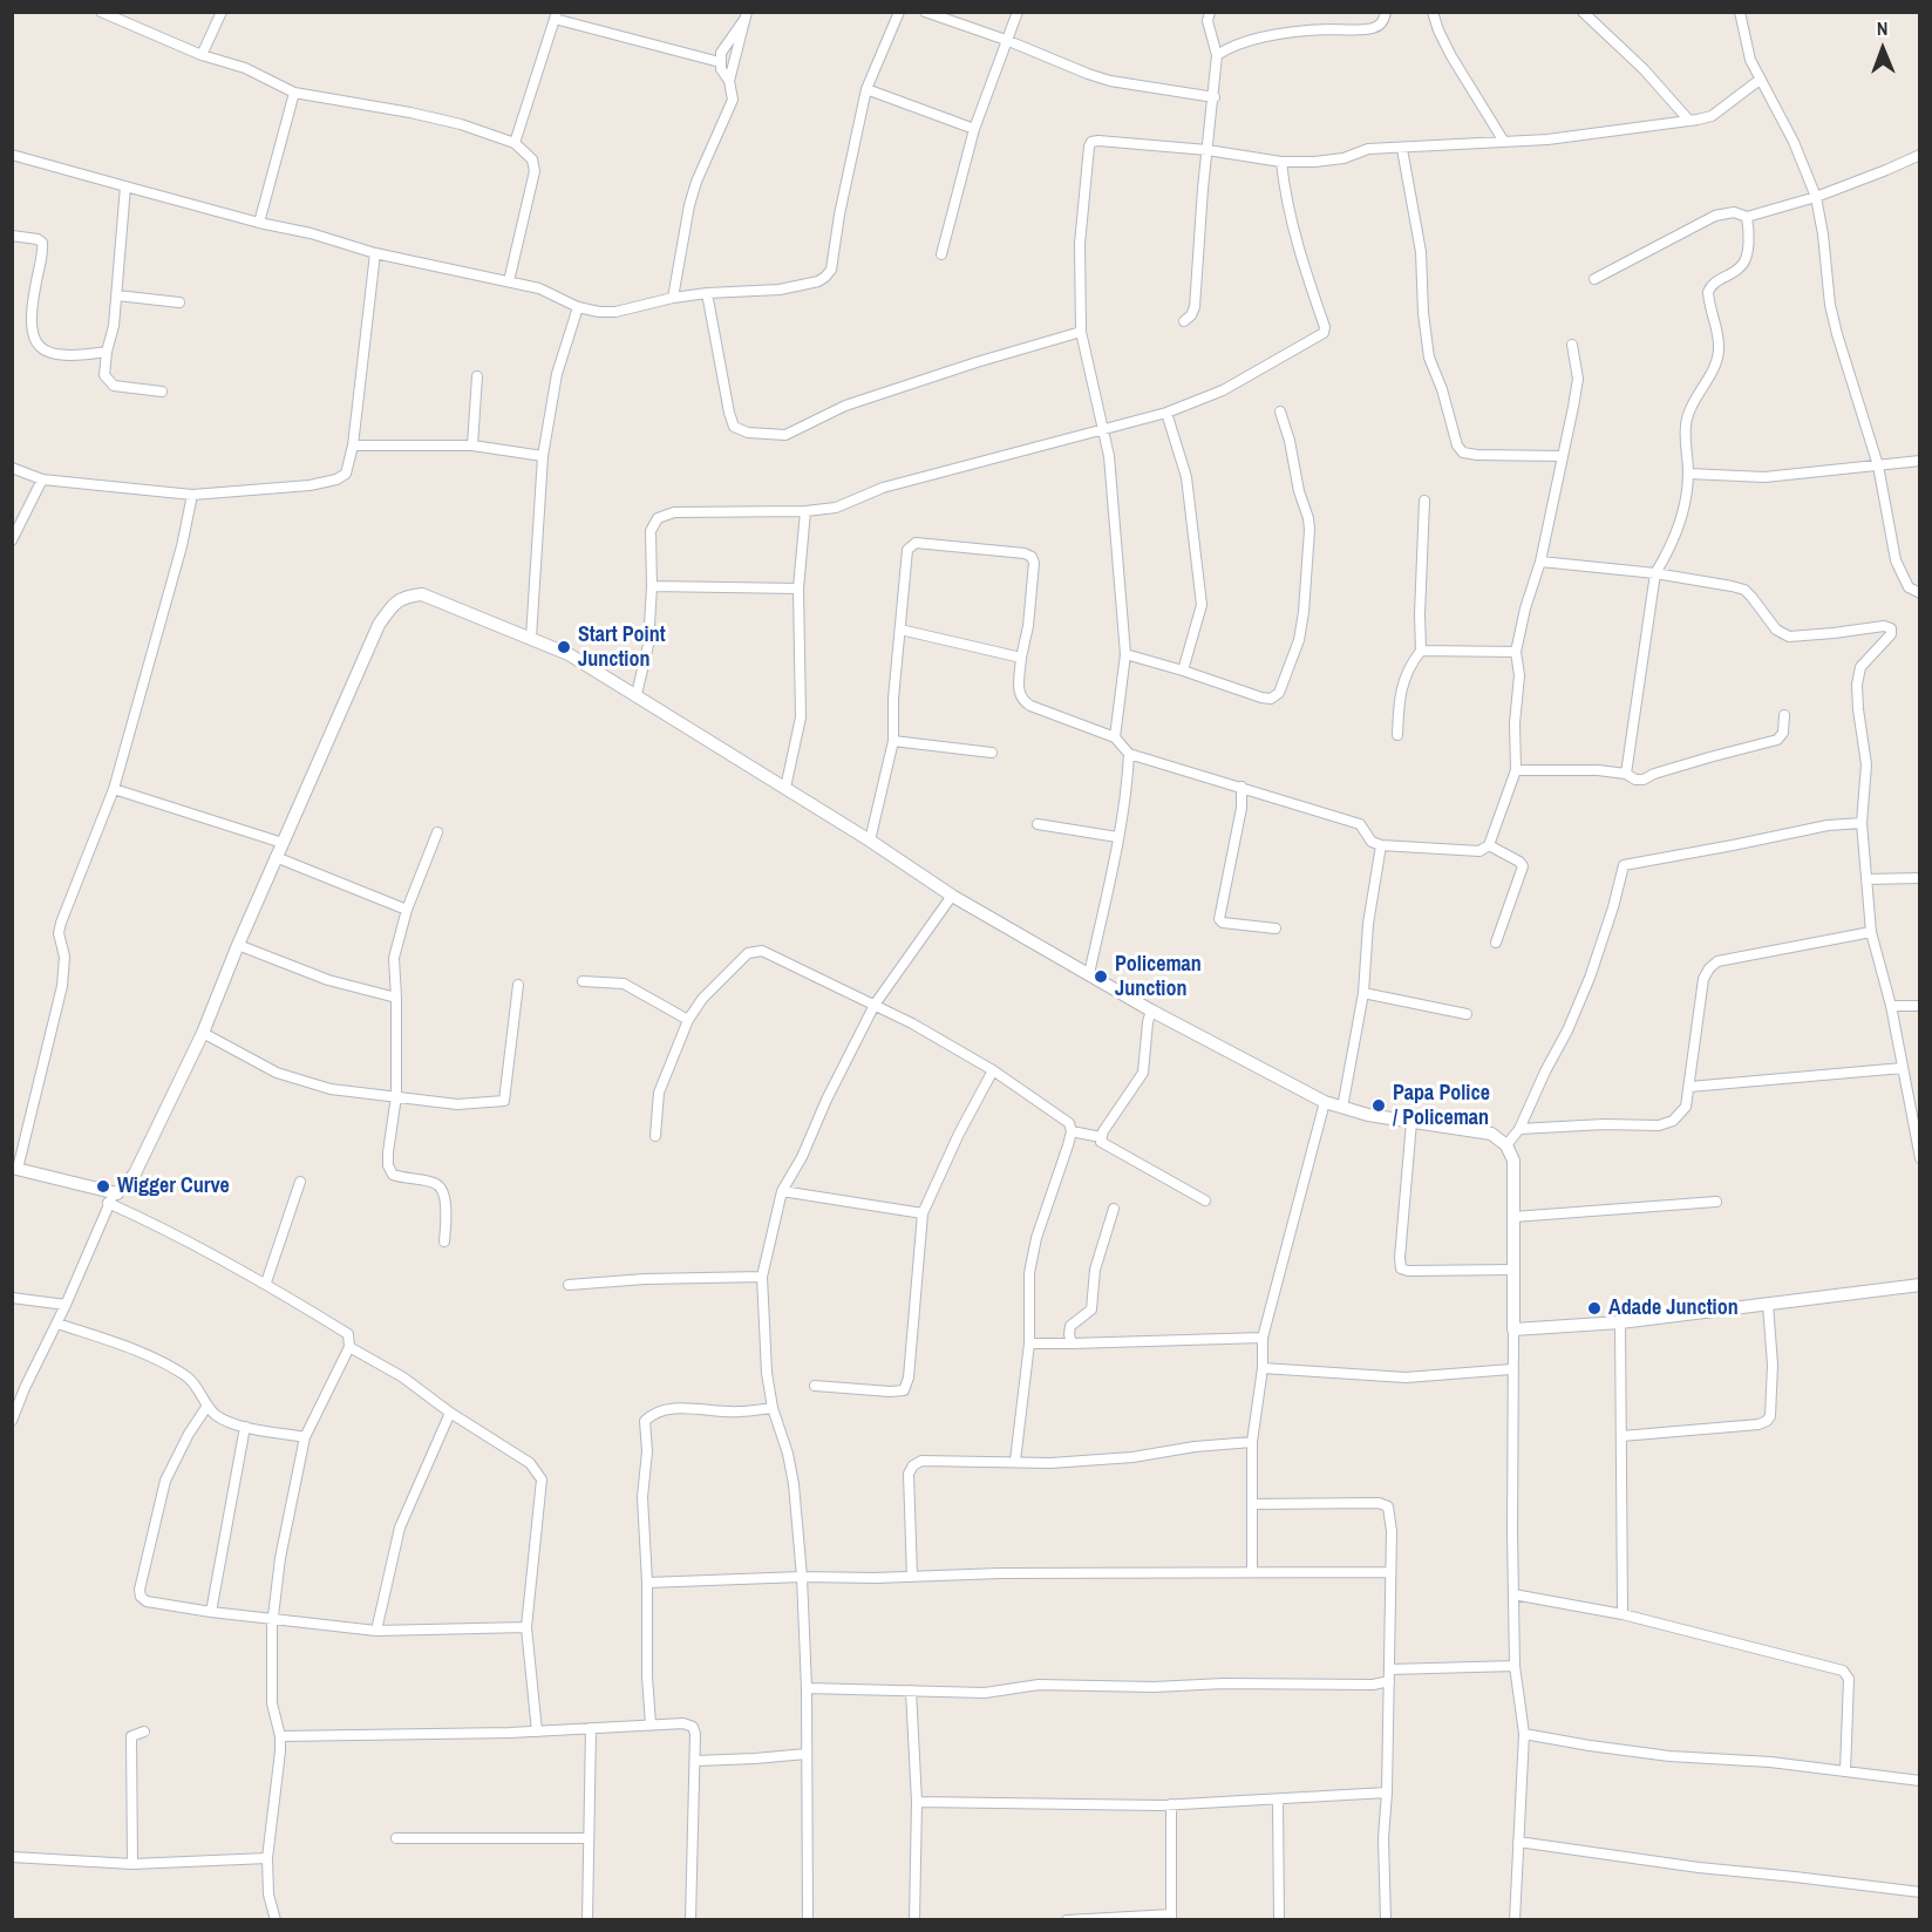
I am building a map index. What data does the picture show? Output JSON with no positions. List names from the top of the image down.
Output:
{
  "places": [
    "Start Point Junction",
    "Policeman Junction",
    "Papa Police / Policeman",
    "Wigger Curve",
    "Adade Junction"
  ],
  "north": "top"
}
